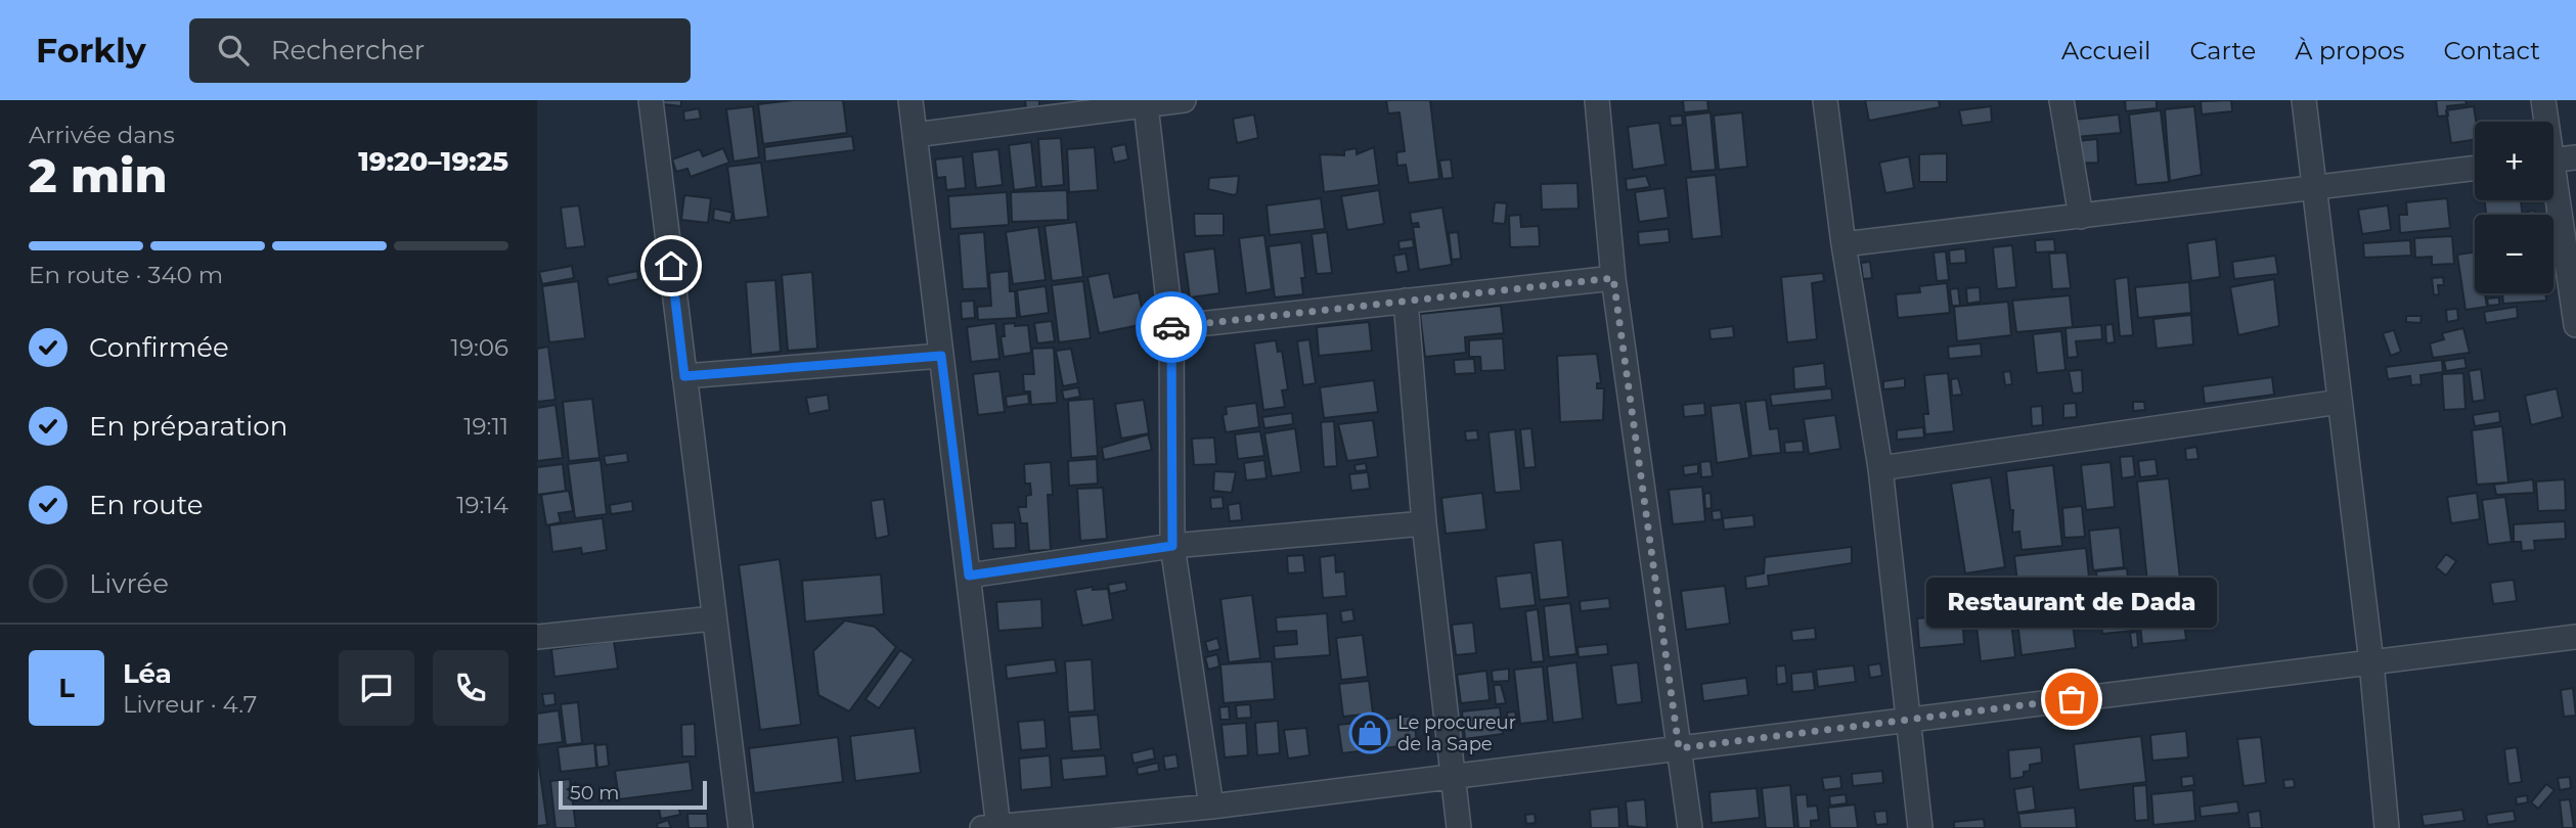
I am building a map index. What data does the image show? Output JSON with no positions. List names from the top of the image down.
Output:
{
  "places": {
    "other": ["Restaurant de Dada"],
    "shop": ["Le procureur de la Sape"]
  },
  "scale_bar": "50 m",
  "page": {
    "header": "Forkly",
    "search": "Rechercher",
    "nav": [
      "Accueil",
      "Carte",
      "À propos",
      "Contact"
    ],
    "heading": ["2 min", "Arrivée dans", "19:20–19:25"],
    "panel": ["Léa", "Livreur · 4.7"],
    "map_buttons": ["+", "−"],
    "bar": "En route · 340 m",
    "list": [
      ["Confirmée", "19:06"],
      ["En préparation", "19:11"],
      ["En route", "19:14"],
      "Livrée"
    ],
    "bubble": "Restaurant de Dada",
    "round": "L",
    "scale": "50 m"
  }
}
